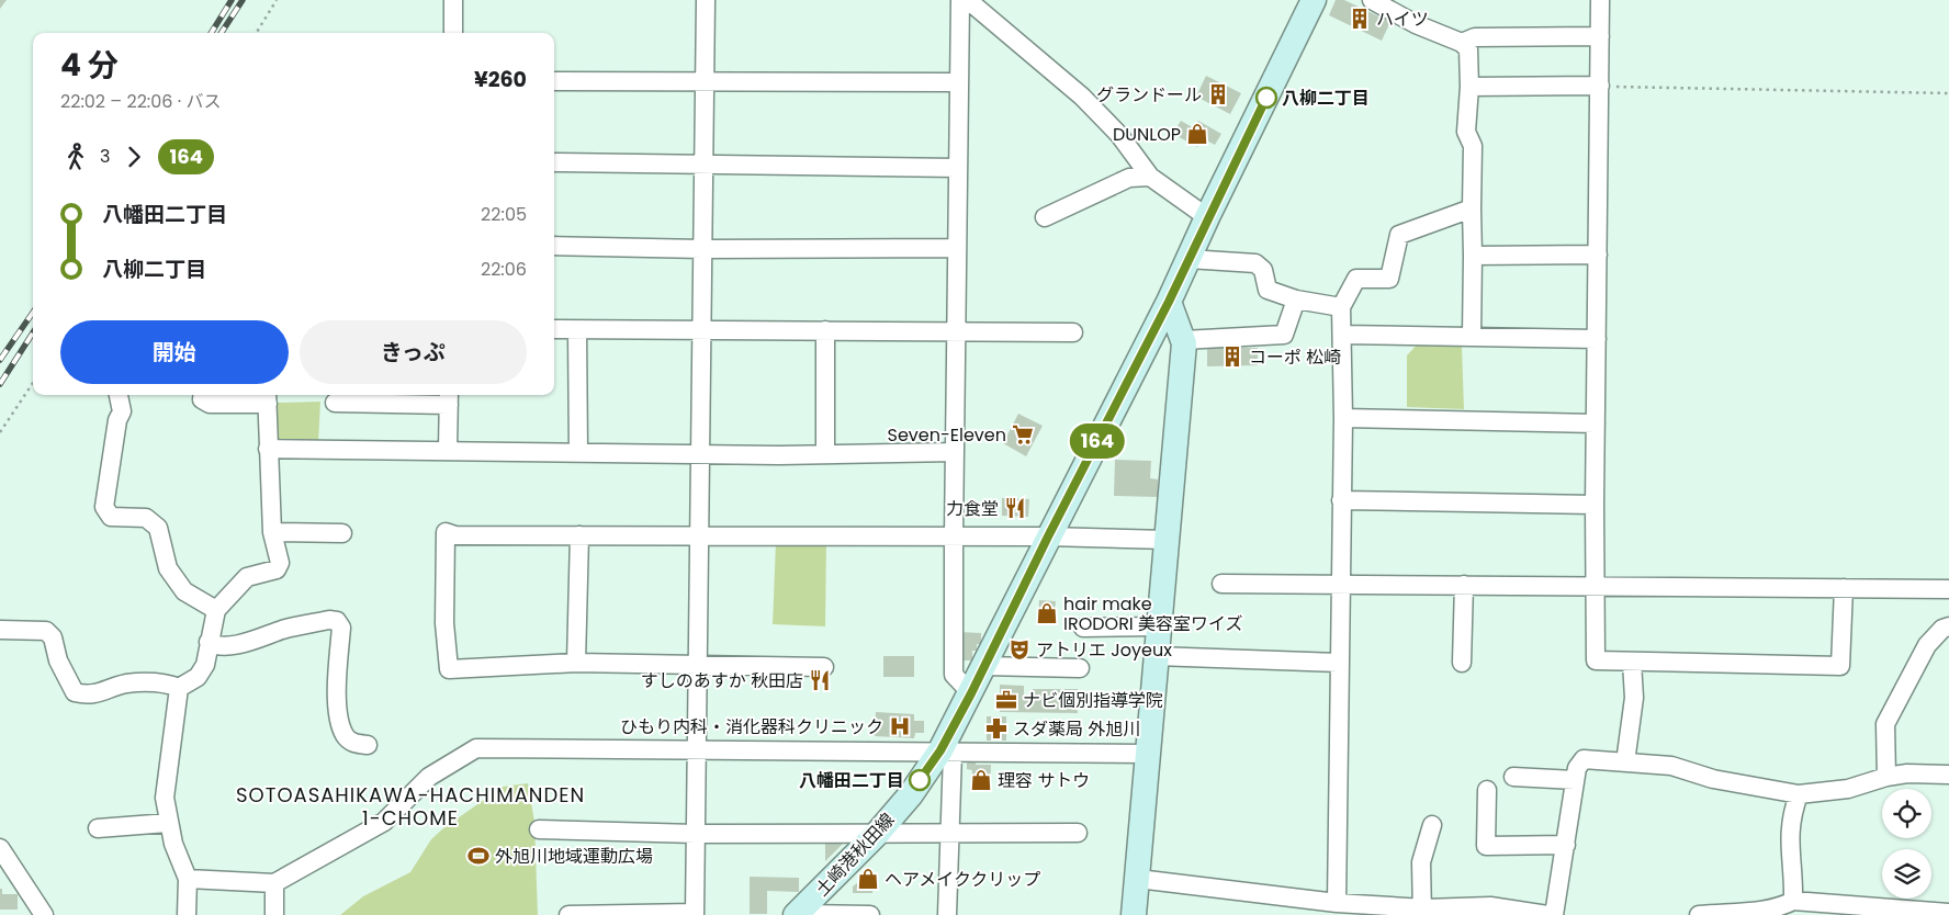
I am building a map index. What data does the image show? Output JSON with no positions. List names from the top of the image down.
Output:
{
  "streets": {
    "main road": ["土崎港秋田線"]
  },
  "districts": ["SOTOASAHIKAWA-HACHIMANDEN 1-CHOME"],
  "places": {
    "building": ["ハイツ", "グランドール", "コーポ 松崎"],
    "other": ["八柳二丁目", "八幡田二丁目"],
    "shop": [
      "DUNLOP",
      "hair make IRODORI 美容室ワイズ",
      "理容 サトウ",
      "ヘアメイククリップ"
    ],
    "supermarket": ["Seven-Eleven"],
    "restaurant": ["力食堂", "すしのあすか 秋田店"],
    "theatre": ["アトリエ Joyeux"],
    "office": ["ナビ個別指導学院"],
    "hospital": ["ひもり内科・消化器科クリニック"],
    "pharmacy": ["スダ薬局 外旭川"],
    "sports": ["外旭川地域運動広場"]
  },
  "lines": ["bus line 164"],
  "page": {
    "on_map": "164",
    "heading": ["4 分", "22:02 – 22:06 · バス", "¥260"],
    "legs": ["3", "164"],
    "list": [
      {
        "name": "八幡田二丁目",
        "value": "22:05"
      },
      {
        "name": "八柳二丁目",
        "value": "22:06"
      }
    ],
    "buttons": ["開始", "きっぷ"]
  }
}
